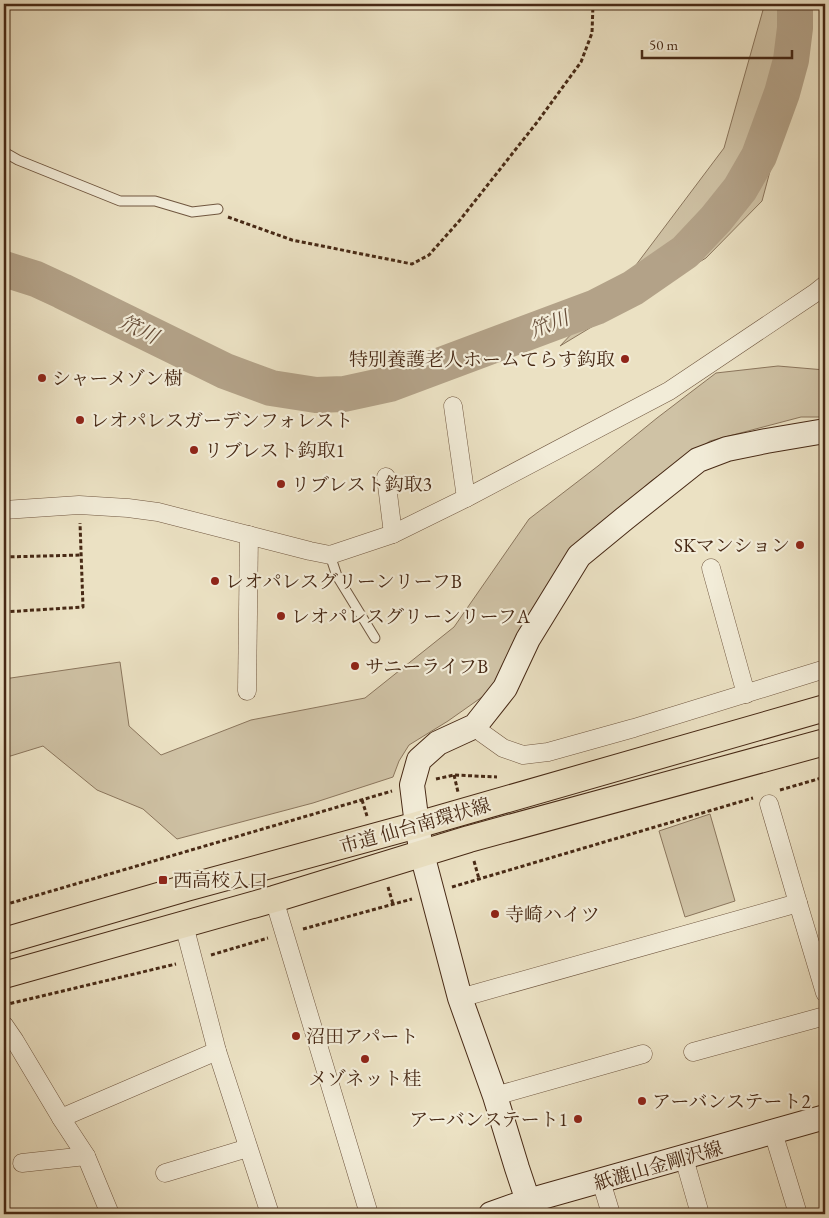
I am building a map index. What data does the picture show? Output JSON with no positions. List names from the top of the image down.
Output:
{
  "streets": {
    "main road": ["市道 仙台南環状線"],
    "street": ["紙漉山金剛沢線"]
  },
  "water": ["笊川"],
  "places": {
    "other": [
      "特別養護老人ホームてらす鈎取",
      "シャーメゾン樹",
      "レオパレスガーデンフォレスト",
      "リブレスト鈎取1",
      "リブレスト鈎取3",
      "SKマンション",
      "レオパレスグリーンリーフB",
      "レオパレスグリーンリーフA",
      "サニーライフB",
      "寺崎ハイツ",
      "沼田アパート",
      "メゾネット桂",
      "アーバンステート2",
      "アーバンステート1"
    ],
    "transit": ["西高校入口"]
  },
  "scale_bar": "50 m"
}
